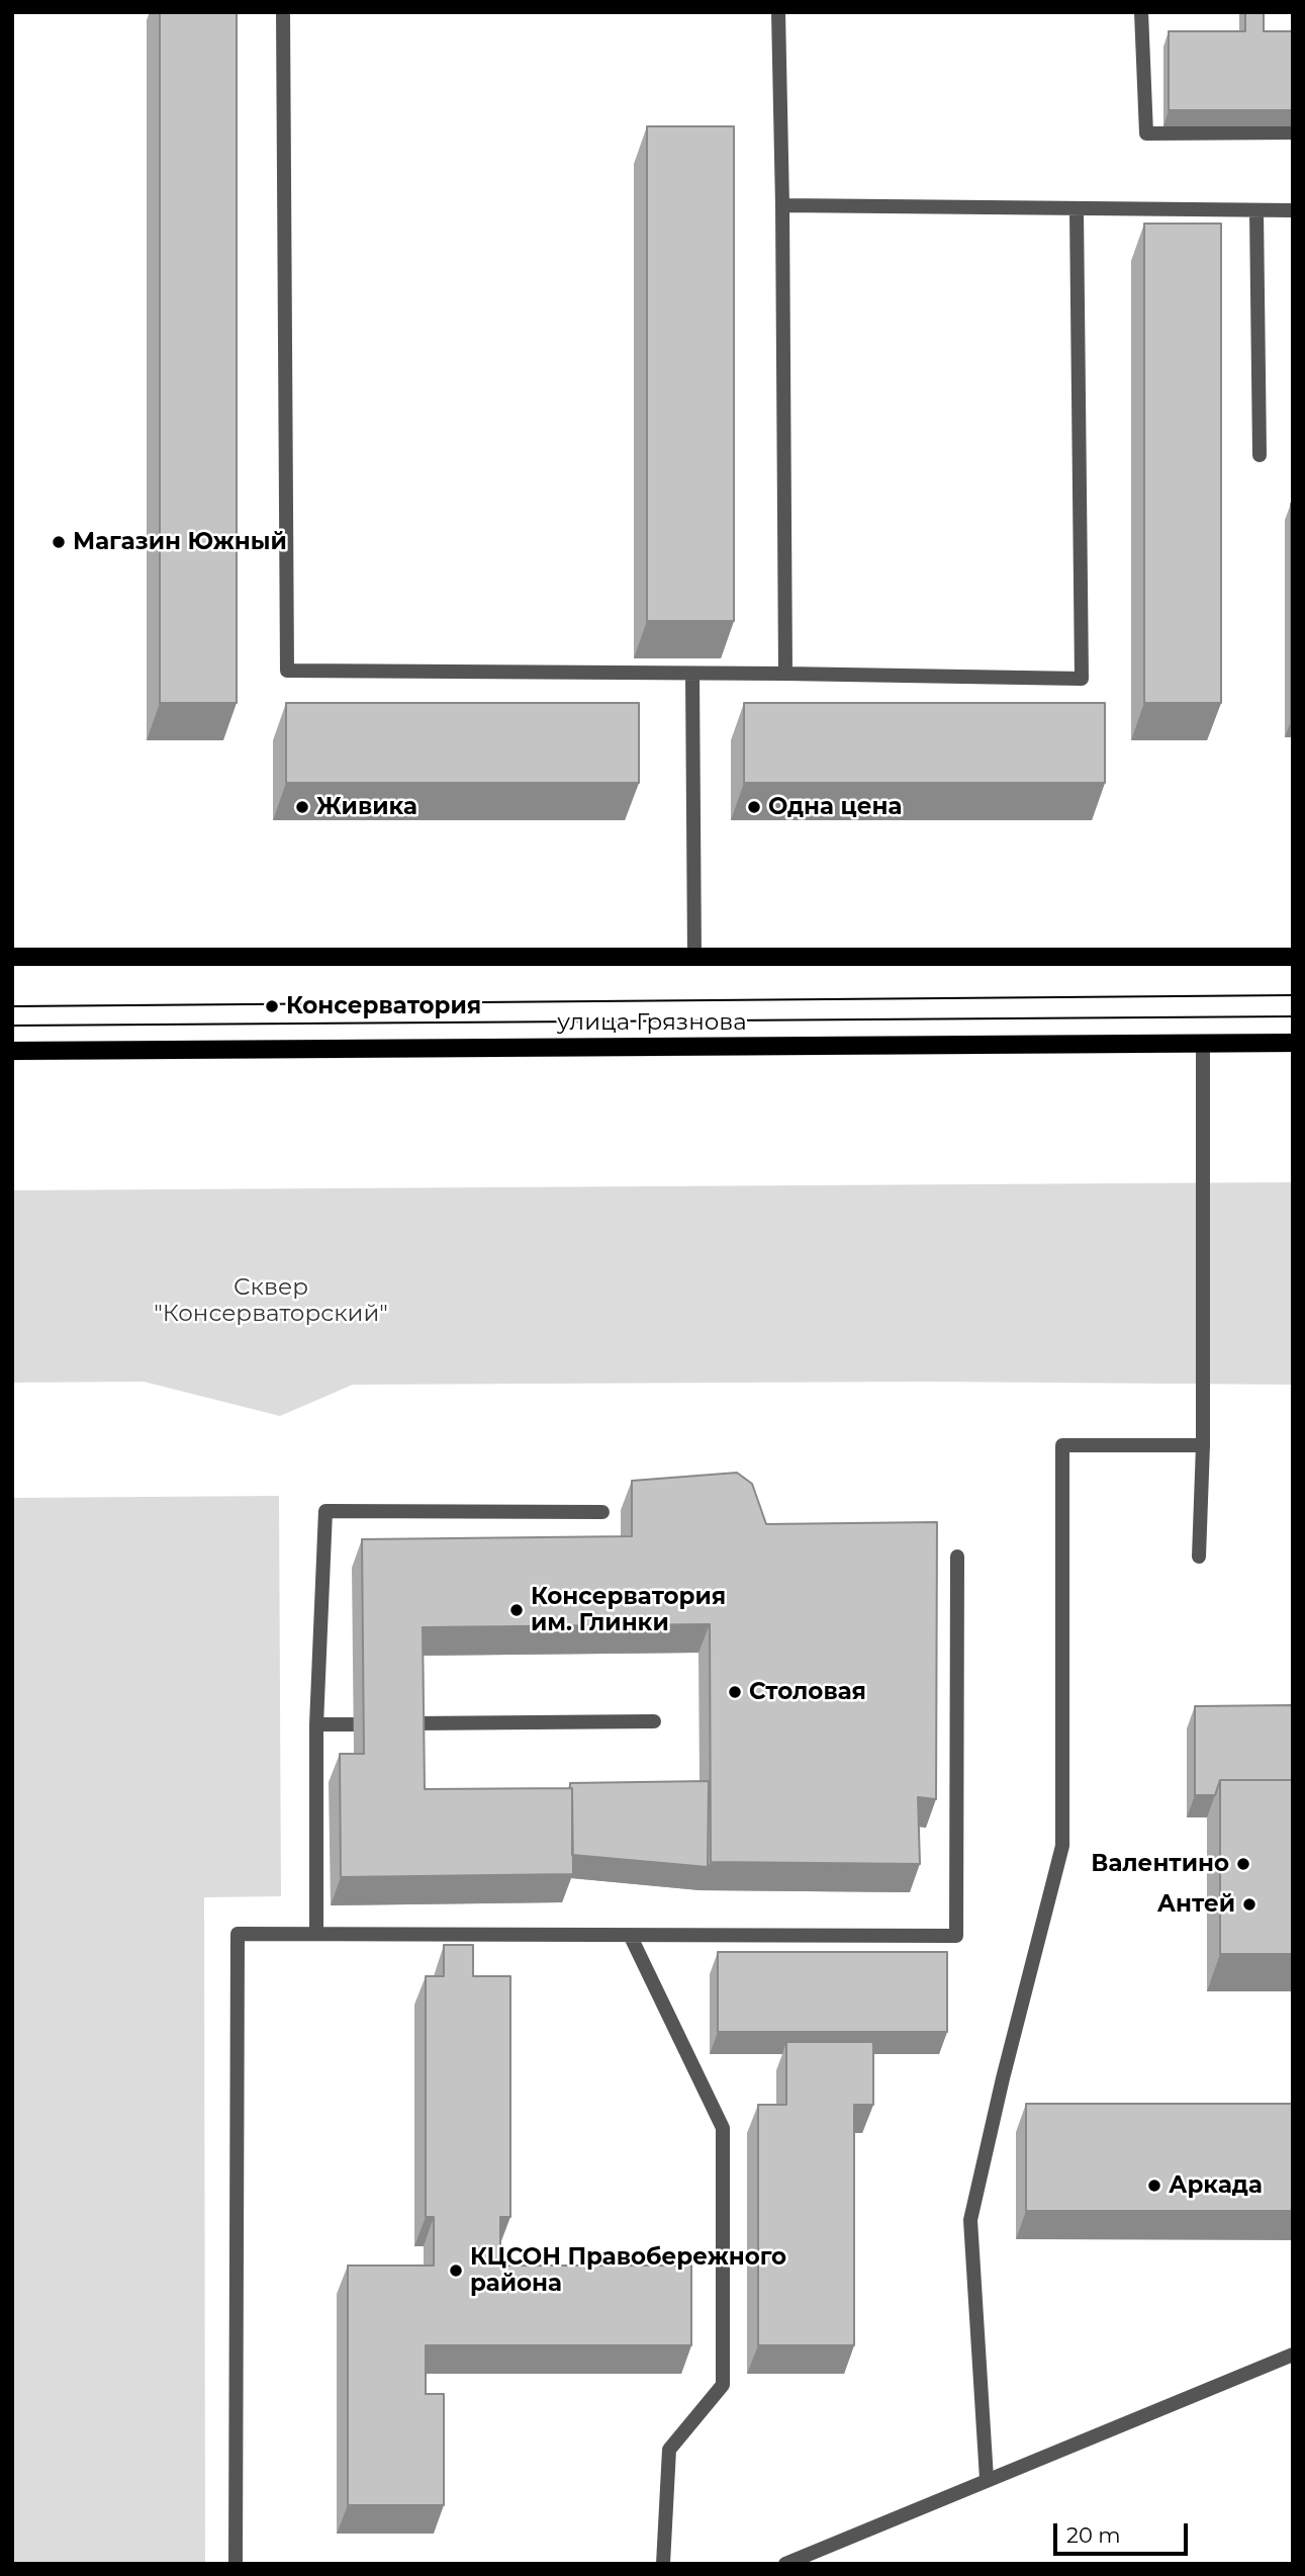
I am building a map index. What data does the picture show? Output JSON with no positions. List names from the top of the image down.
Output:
{
  "streets": {
    "main road": ["улица Грязнова"]
  },
  "parks": ["Сквер \"Консерваторский\""],
  "places": [
    "Магазин Южный",
    "Живика",
    "Одна цена",
    "Консерватория",
    "Консерватория им. Глинки",
    "Столовая",
    "Валентино",
    "Антей",
    "Аркада",
    "КЦСОН Правобережного района"
  ],
  "scale_bar": "20 m"
}
